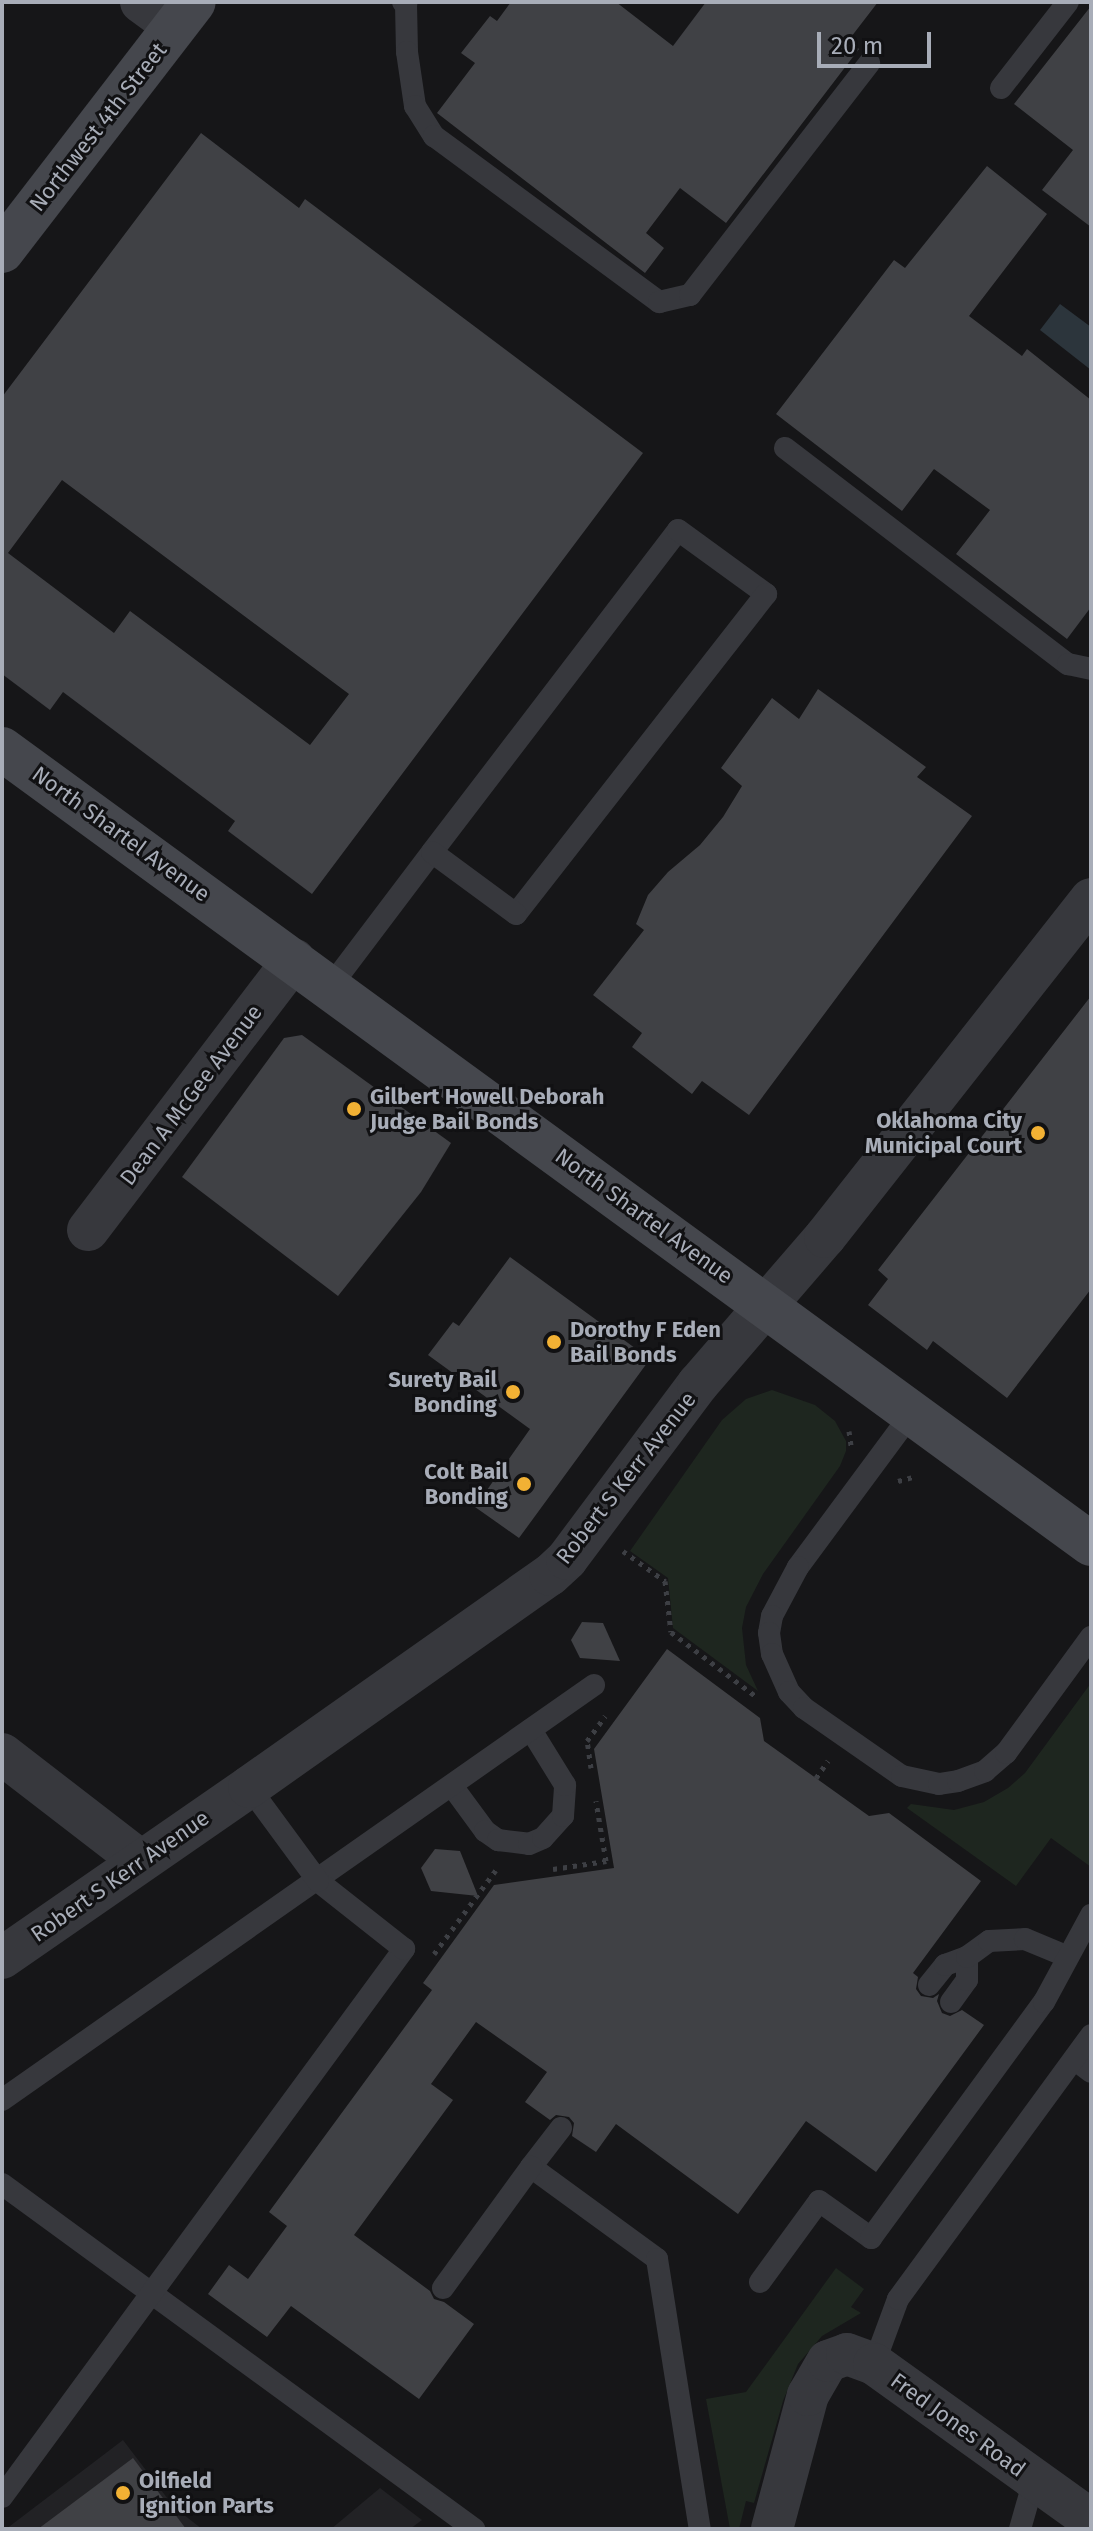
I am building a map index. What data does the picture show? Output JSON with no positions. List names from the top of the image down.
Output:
{
  "streets": {
    "main road": ["Northwest 4th Street", "North Shartel Avenue"],
    "street": ["Dean A McGee Avenue", "Robert S Kerr Avenue", "Fred Jones Road"]
  },
  "crossings": [
    ["North Shartel Avenue", "Dean A McGee Avenue"],
    ["North Shartel Avenue", "Robert S Kerr Avenue"]
  ],
  "places": [
    "Gilbert Howell Deborah Judge Bail Bonds",
    "Oklahoma City Municipal Court",
    "Dorothy F Eden Bail Bonds",
    "Surety Bail Bonding",
    "Colt Bail Bonding",
    "Oilfield Ignition Parts"
  ],
  "scale_bar": "20 m"
}
